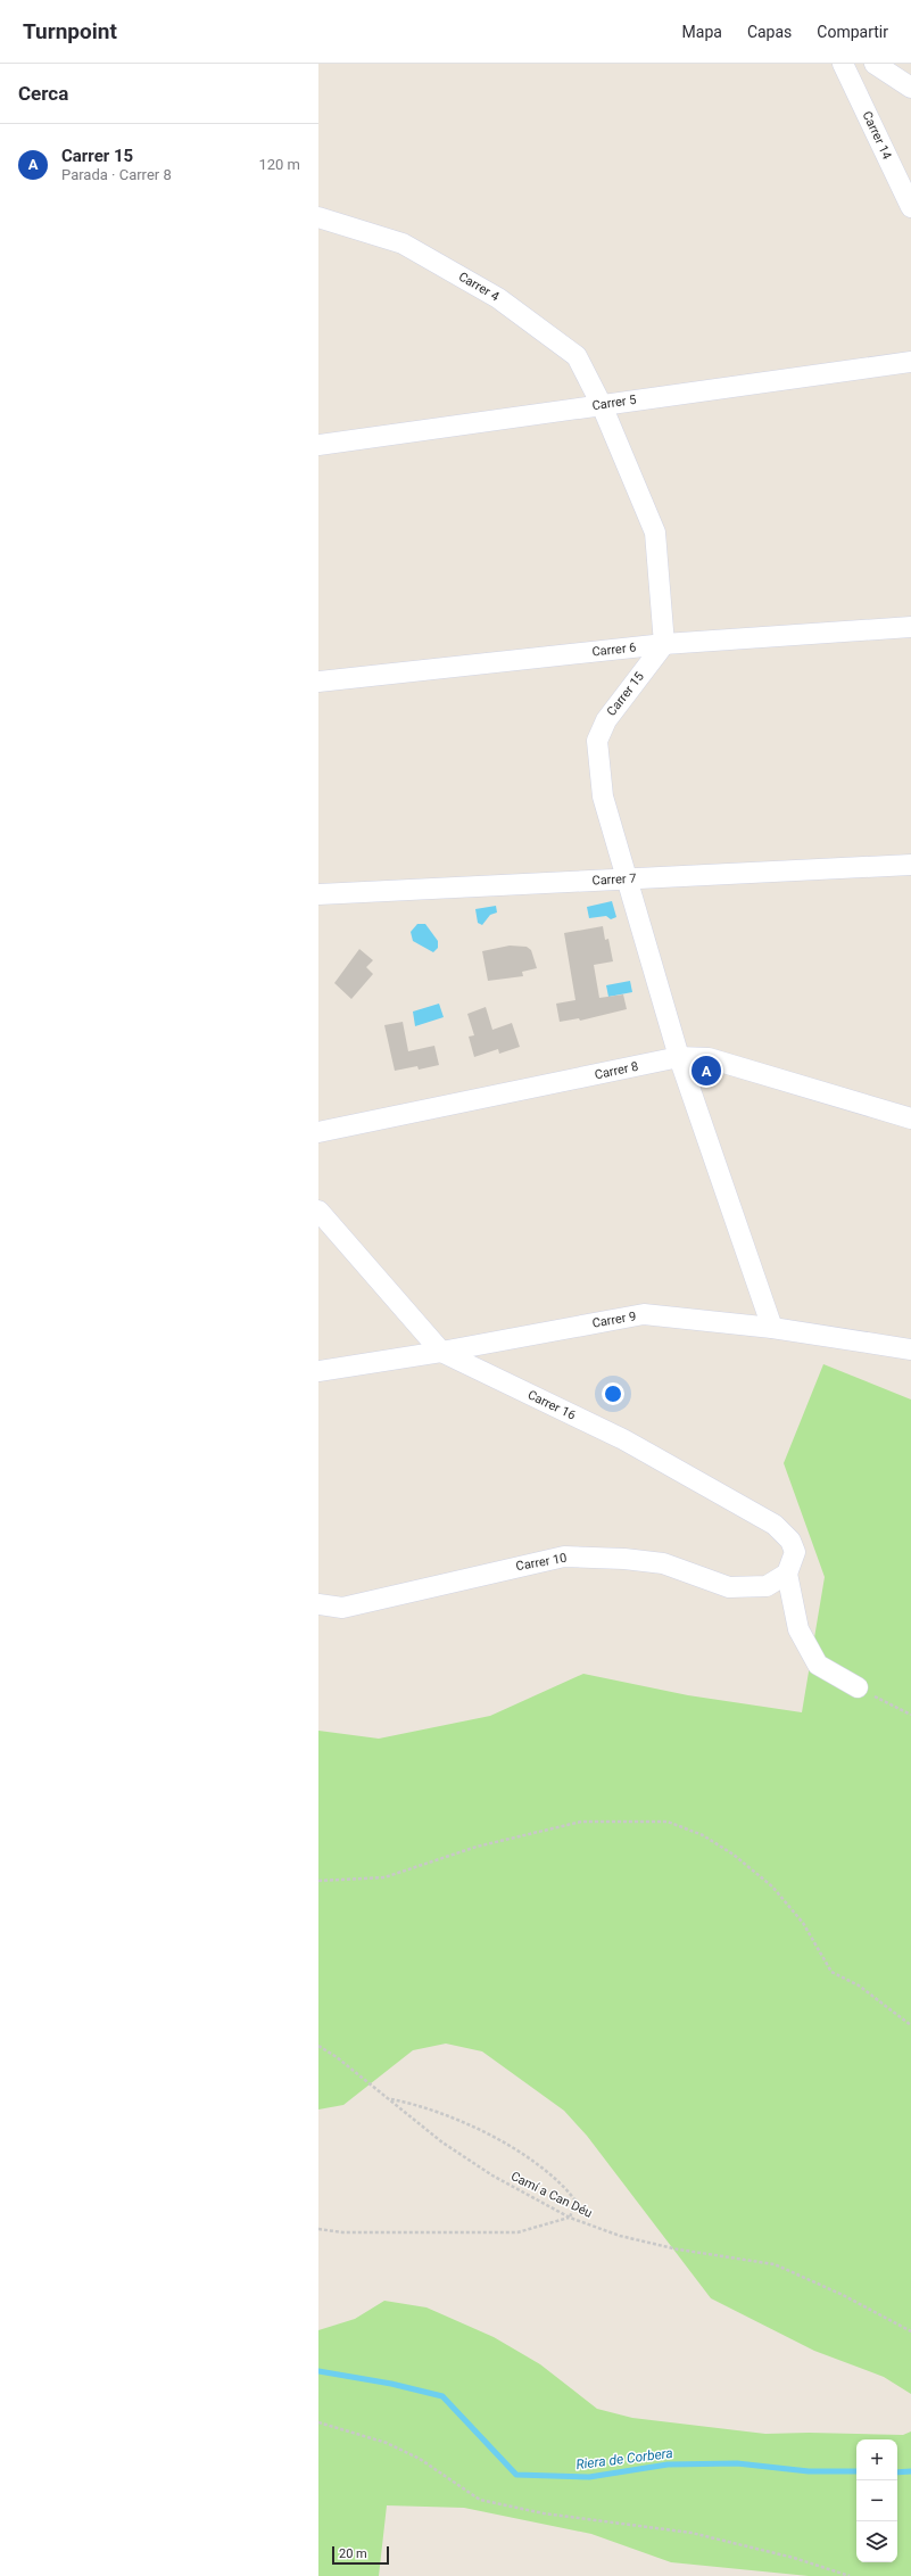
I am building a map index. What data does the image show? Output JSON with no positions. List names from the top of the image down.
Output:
{
  "streets": {
    "street": [
      "Carrer 14",
      "Carrer 4",
      "Carrer 5",
      "Carrer 6",
      "Carrer 15",
      "Carrer 7",
      "Carrer 8",
      "Carrer 9",
      "Carrer 16",
      "Carrer 10"
    ],
    "path": ["Camí a Can Déu"]
  },
  "crossings": [
    ["Carrer 4", "Carrer 5"],
    ["Carrer 6", "Carrer 15"],
    ["Carrer 15", "Carrer 7"],
    ["Carrer 15", "Carrer 8"],
    ["Carrer 15", "Carrer 9"],
    ["Carrer 9", "Carrer 16"],
    ["Carrer 16", "Carrer 10"]
  ],
  "water": ["Riera de Corbera"],
  "scale_bar": "20 m",
  "page": {
    "header": "Turnpoint",
    "nav": ["Mapa", "Capas", "Compartir"],
    "heading": "Cerca",
    "list": [
      {
        "mark": "A",
        "name": "Carrer 15",
        "note": "Parada · Carrer 8",
        "value": "120 m"
      }
    ],
    "pins": "A",
    "map_buttons": ["+", "−"],
    "scale": "20 m"
  }
}
